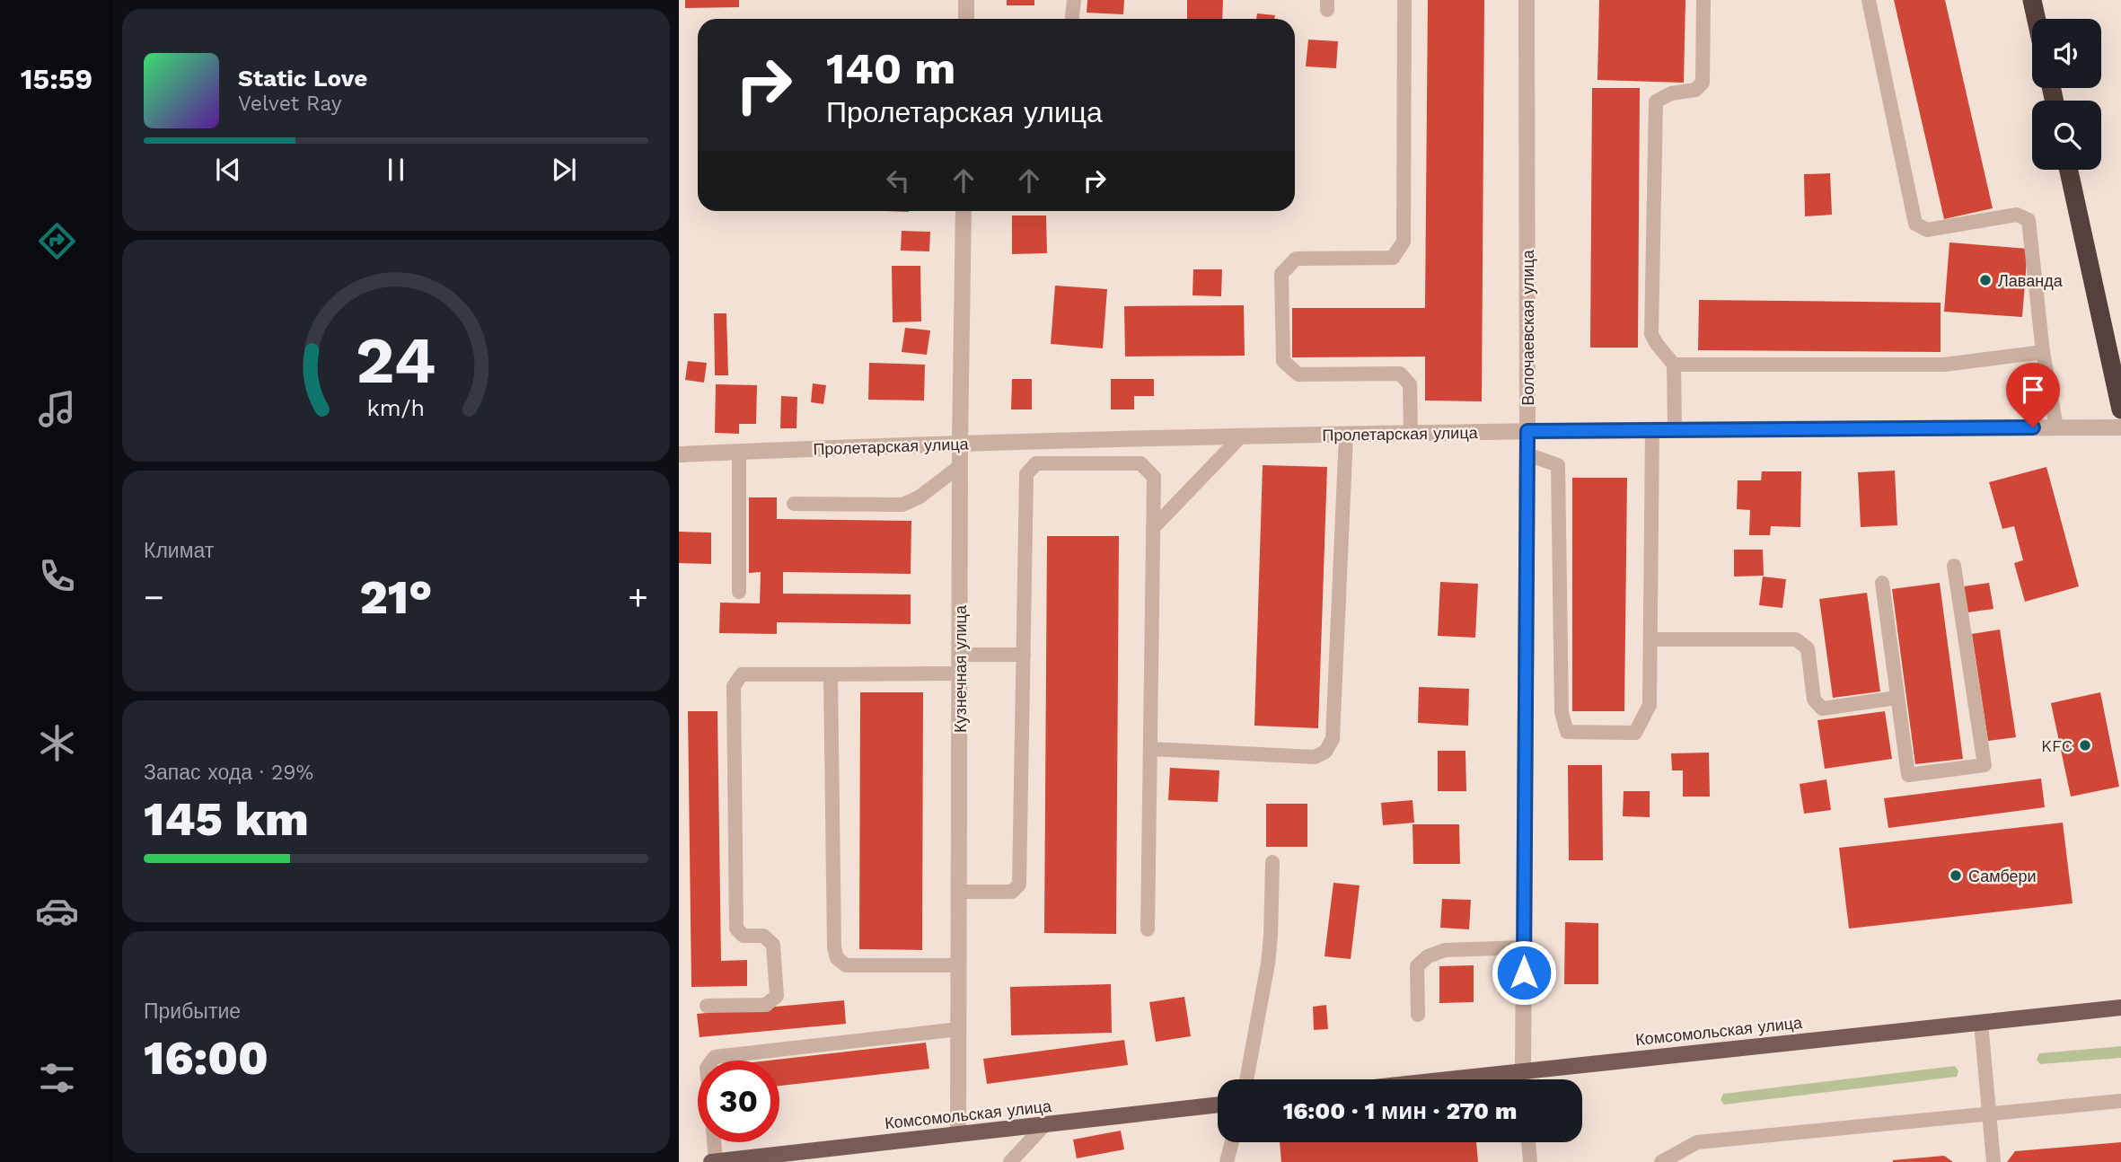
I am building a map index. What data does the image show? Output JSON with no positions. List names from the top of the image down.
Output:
{
  "streets": {
    "main road": ["Комсомольская улица"],
    "street": ["Волочаевская улица", "Пролетарская улица", "Кузнечная улица"]
  },
  "crossings": [
    ["Волочаевская улица", "Пролетарская улица"],
    ["Волочаевская улица", "Комсомольская улица"],
    ["Пролетарская улица", "Кузнечная улица"],
    ["Кузнечная улица", "Комсомольская улица"]
  ],
  "places": ["Лаванда", "KFC", "Самбери"],
  "page": {
    "tabs": "15:59",
    "turn": ["140 m", "Пролетарская улица"],
    "song": ["Static Love", "Velvet Ray"],
    "tile": [
      "Климат",
      ["Запас хода · 29%", "145 km"],
      ["Прибытие", "16:00"]
    ],
    "heat": ["−", "21°", "+"],
    "limit": "30",
    "trip": "16:00 · 1 мин · 270 m",
    "gauge": ["24", "km/h"]
  }
}
